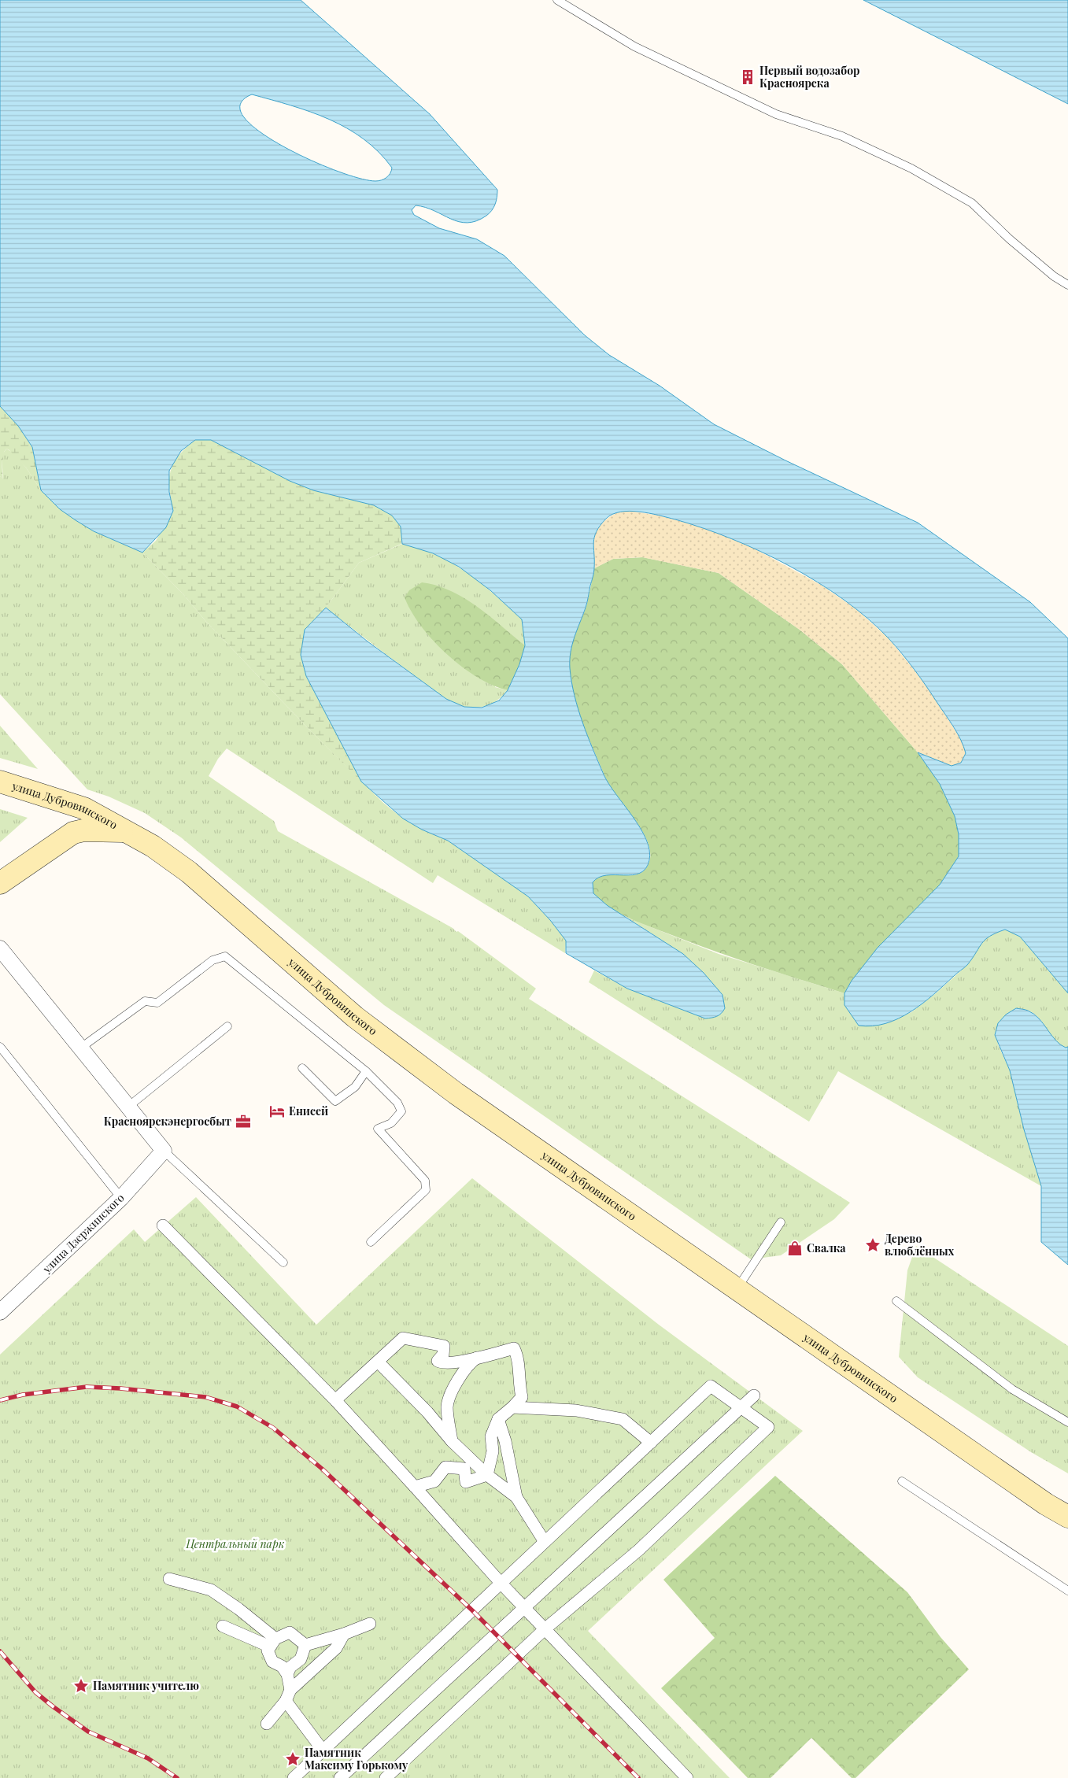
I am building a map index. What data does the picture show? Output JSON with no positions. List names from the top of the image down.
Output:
{
  "streets": {
    "main road": ["улица Дубровинского"],
    "street": ["улица Дзержинского"]
  },
  "parks": ["Центральный парк"],
  "places": {
    "building": ["Первый водозабор Красноярска"],
    "hotel": ["Енисей"],
    "office": ["Красноярскэнергосбыт"],
    "place": ["Дерево влюблённых", "Памятник учителю", "Памятник Максиму Горькому"],
    "shop": ["Свалка"]
  }
}
